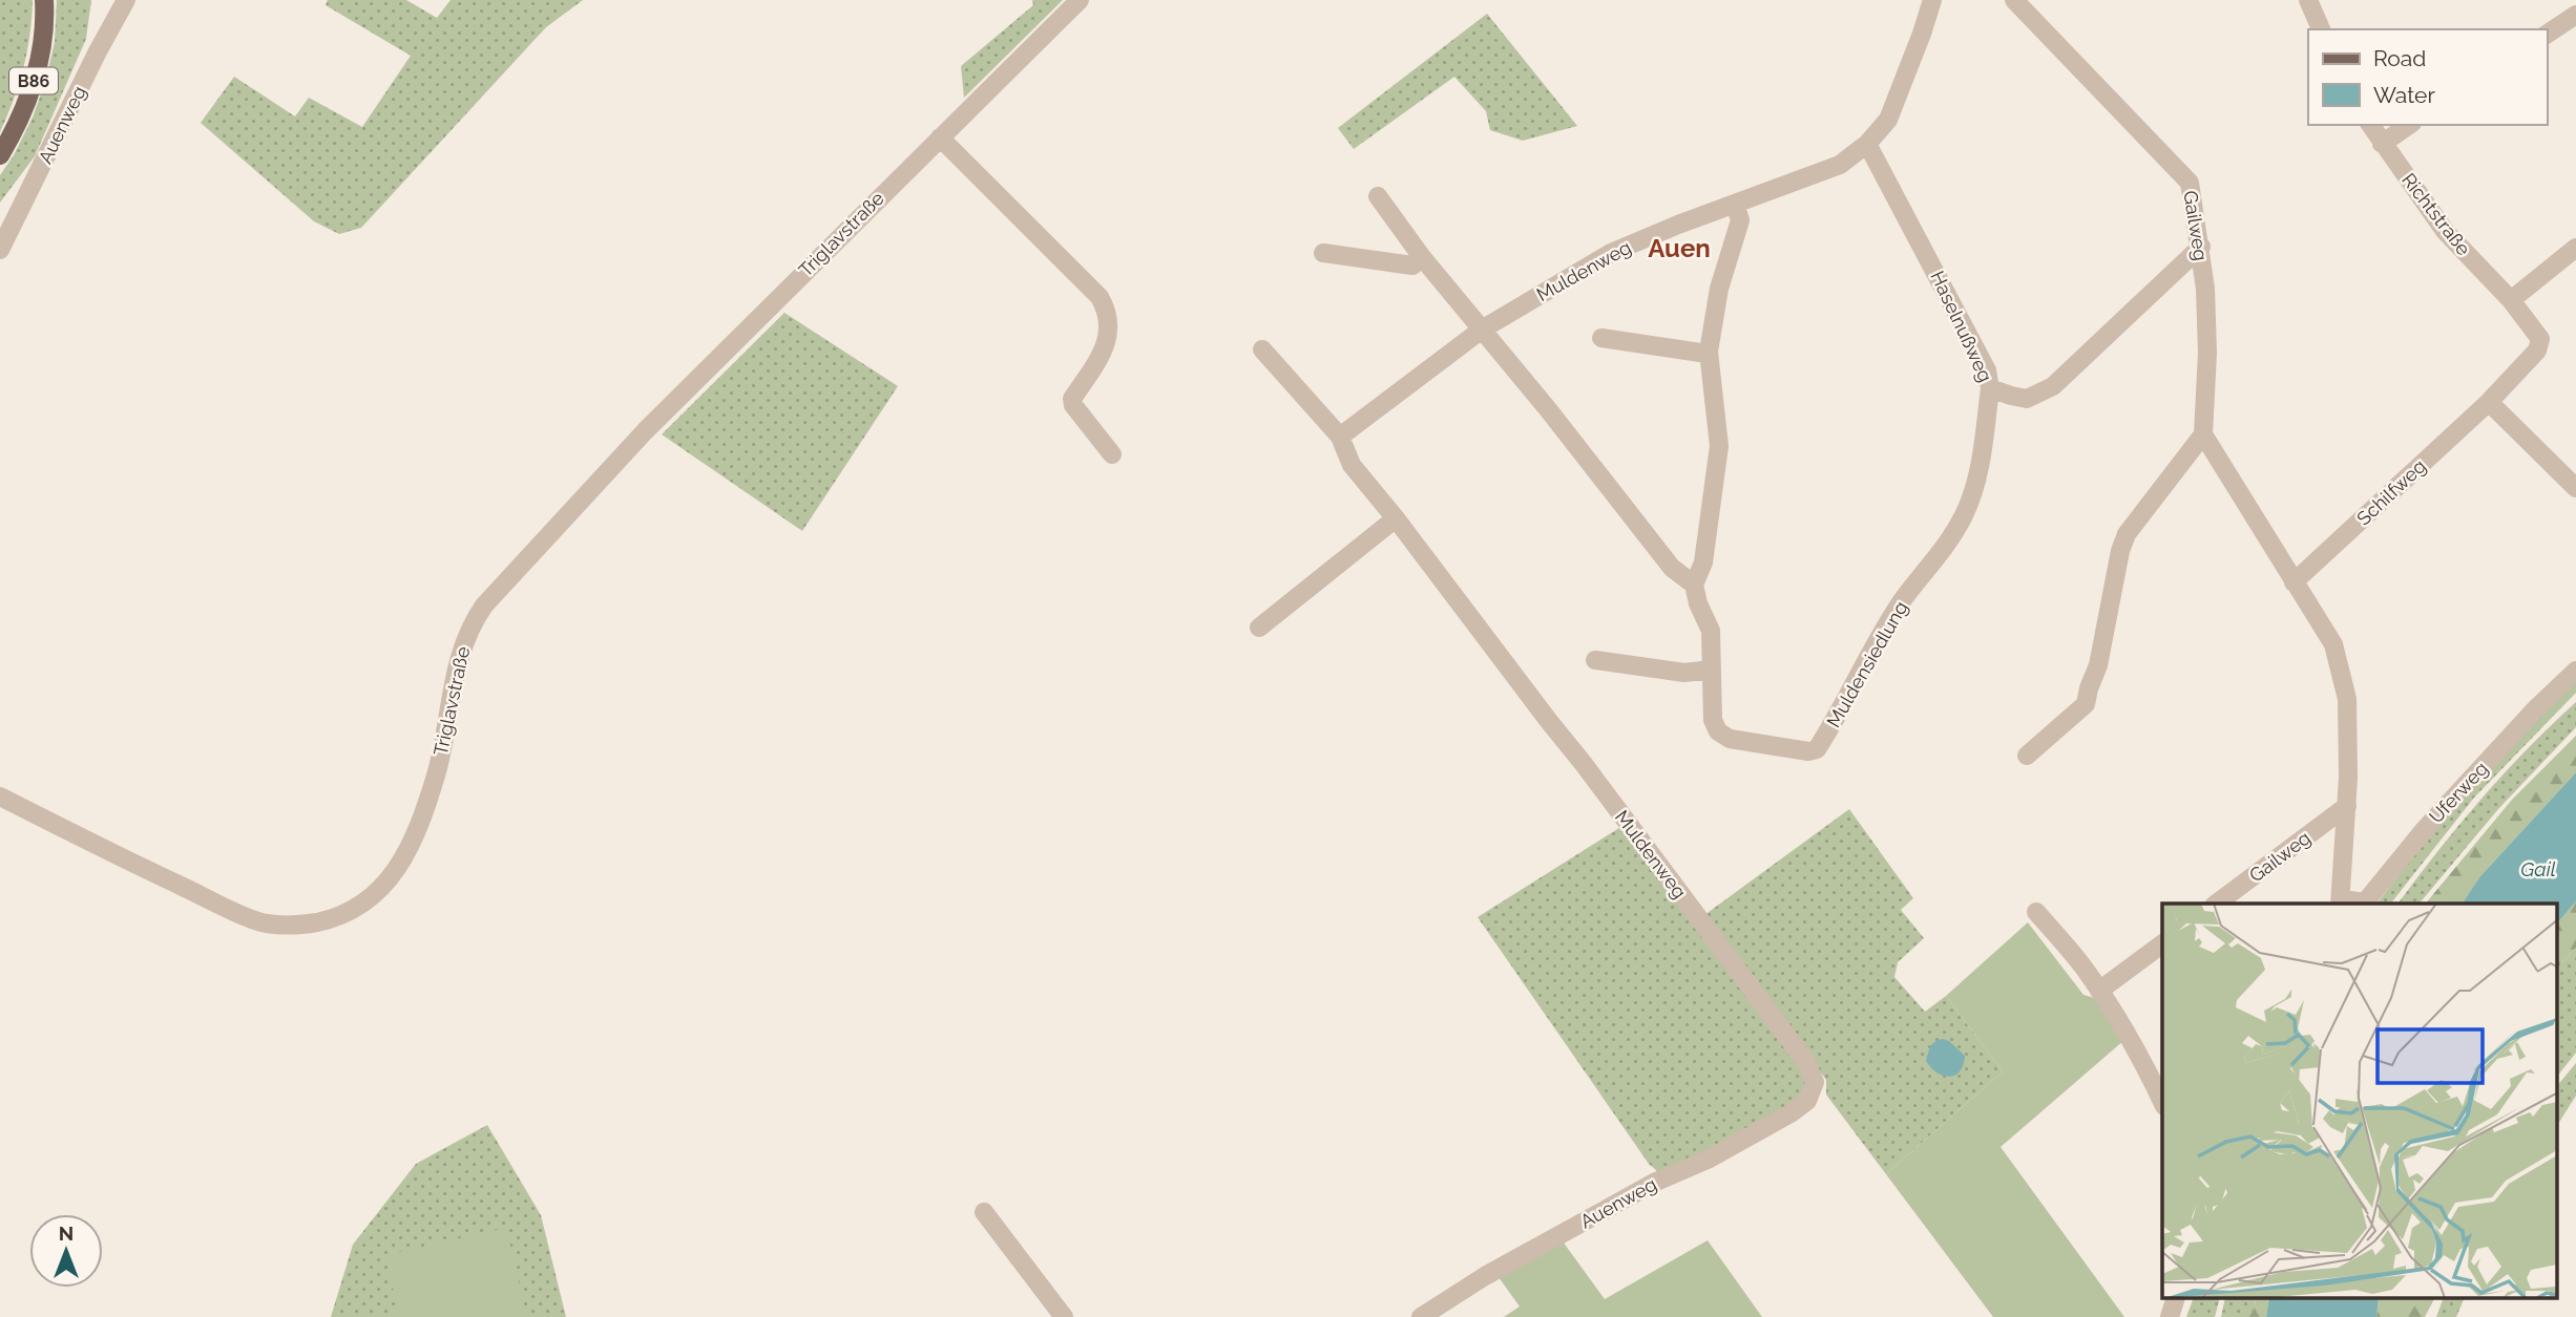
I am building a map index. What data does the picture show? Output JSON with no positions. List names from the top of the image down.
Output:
{
  "streets": {
    "main road": ["B86"],
    "street": [
      "Auenweg",
      "Richtstraße",
      "Gailweg",
      "Triglavstraße",
      "Muldenweg",
      "Haselnußweg",
      "Schilfweg",
      "Muldensiedlung",
      "Uferweg"
    ]
  },
  "crossings": [
    ["Auenweg", "Muldenweg"],
    ["Richtstraße", "Schilfweg"],
    ["Gailweg", "Haselnußweg"],
    ["Muldenweg", "Haselnußweg"],
    ["Haselnußweg", "Muldensiedlung"]
  ],
  "districts": ["Auen"],
  "water": ["Gail"],
  "legend": ["Road", "Water"],
  "north": "top"
}
